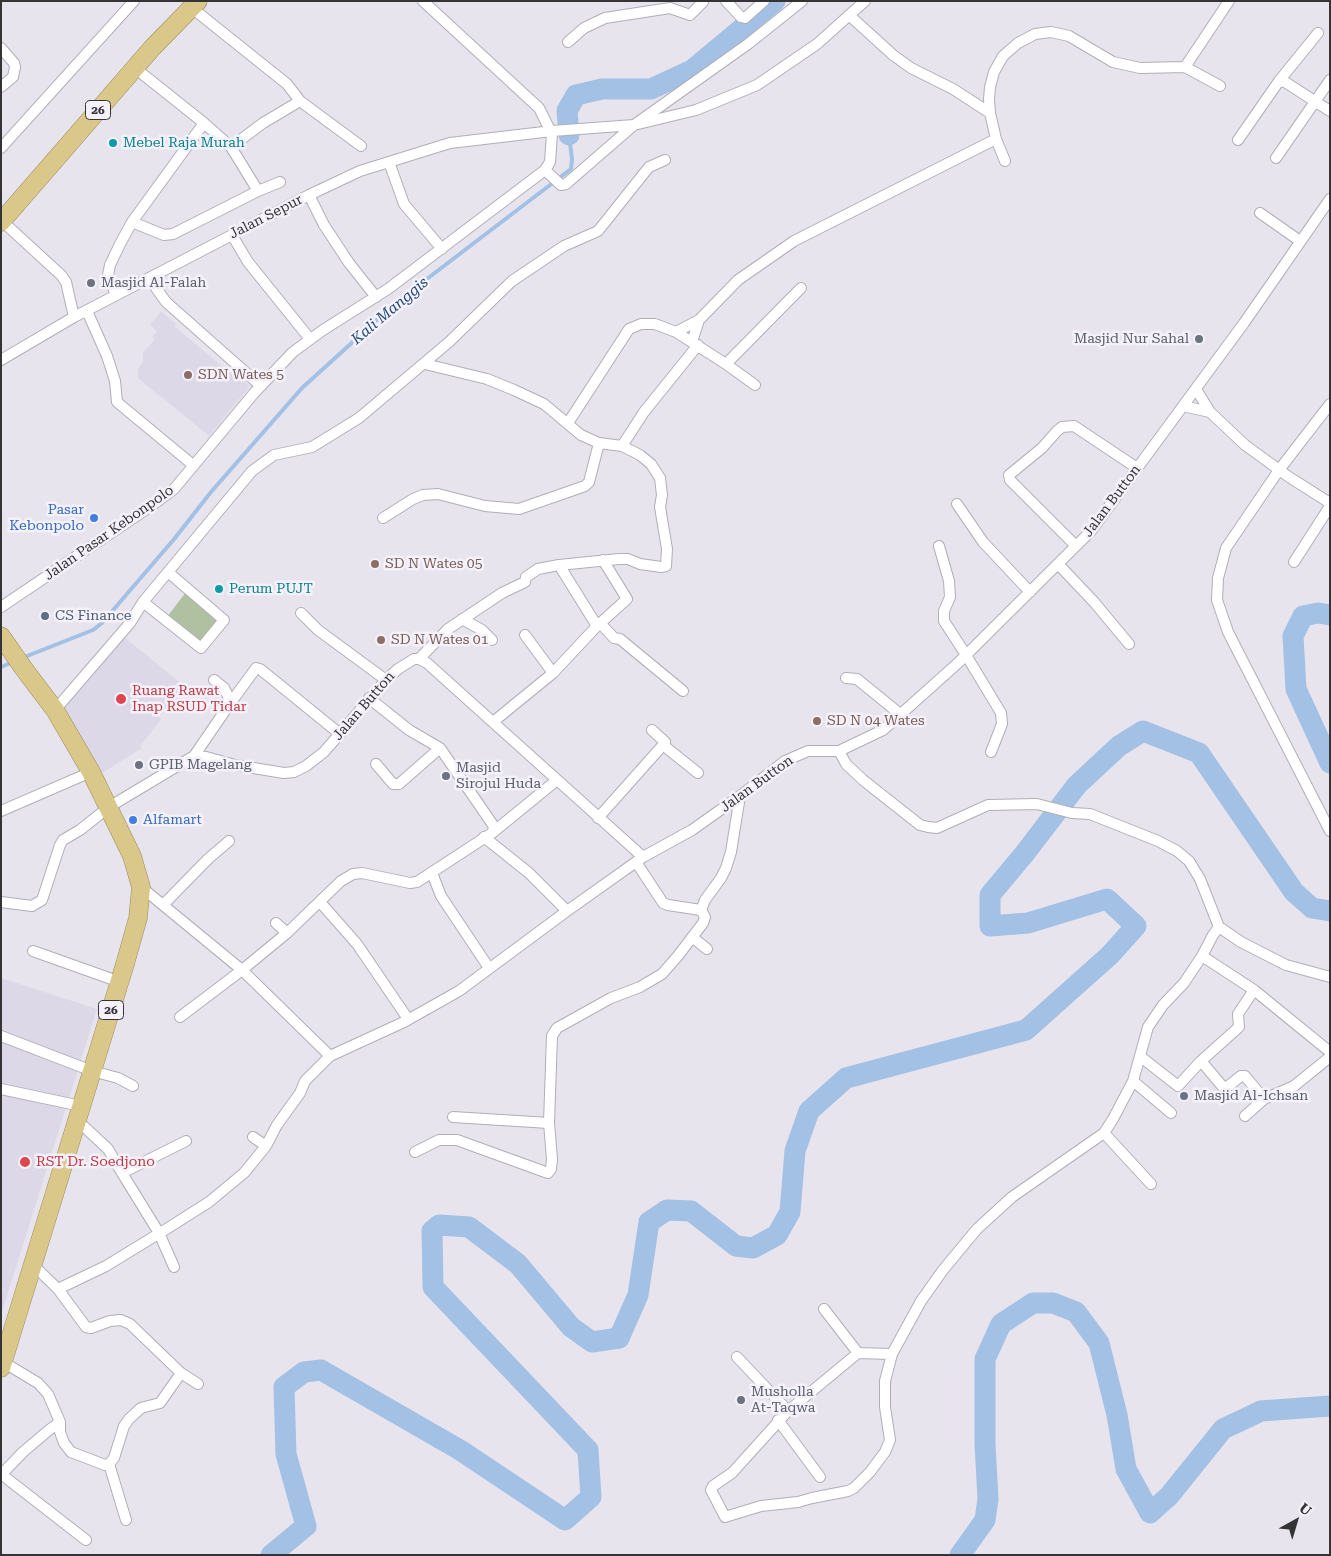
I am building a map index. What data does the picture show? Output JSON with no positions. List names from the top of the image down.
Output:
{
  "streets": {
    "highway": ["26"],
    "street": ["Jalan Sepur", "Jalan Button", "Jalan Pasar Kebonpolo"]
  },
  "water": ["Kali Manggis"],
  "places": [
    "Mebel Raja Murah",
    "Masjid Al-Falah",
    "Masjid Nur Sahal",
    "SDN Wates 5",
    "Pasar Kebonpolo",
    "SD N Wates 05",
    "Perum PUJT",
    "CS Finance",
    "SD N Wates 01",
    "Ruang Rawat Inap RSUD Tidar",
    "SD N 04 Wates",
    "GPIB Magelang",
    "Masjid Sirojul Huda",
    "Alfamart",
    "Masjid Al-Ichsan",
    "RST Dr. Soedjono",
    "Musholla At-Taqwa"
  ],
  "north": "top right"
}
